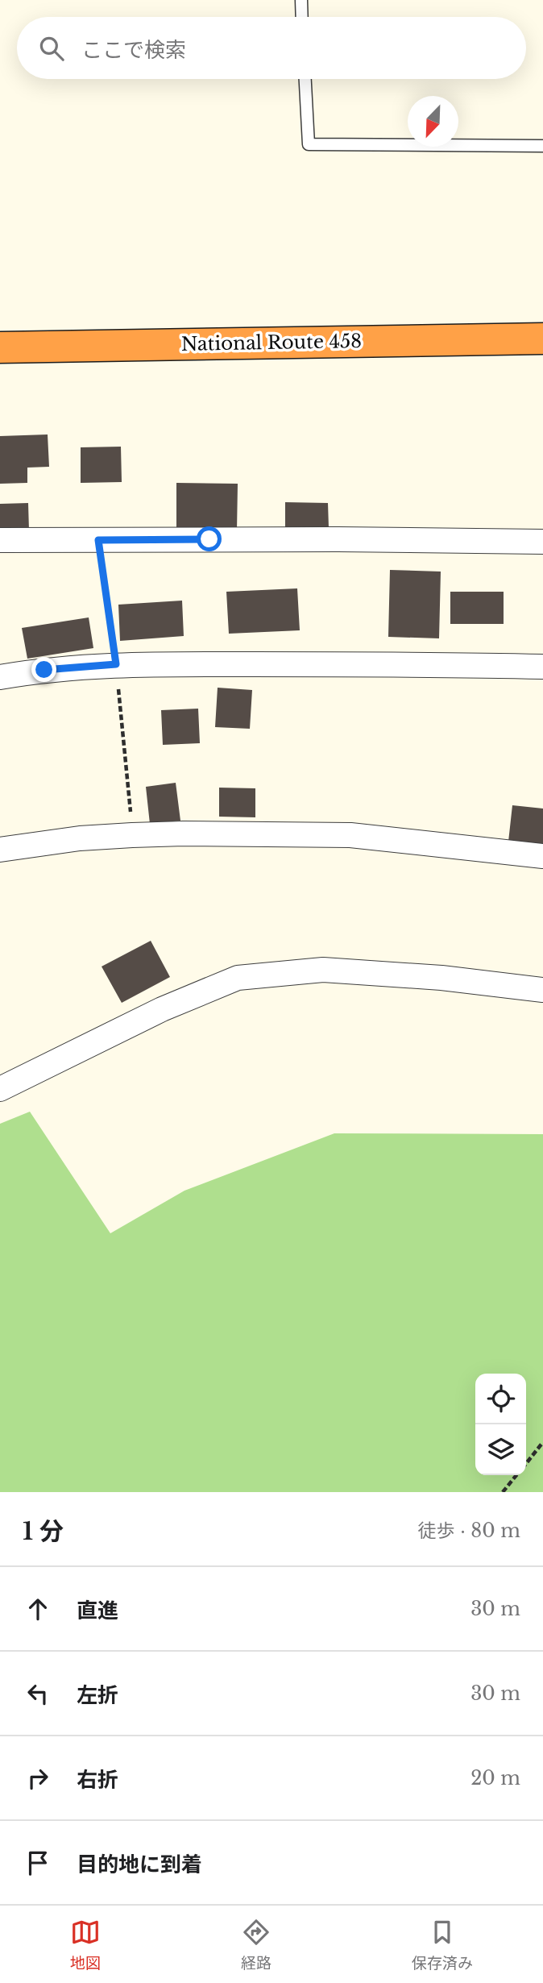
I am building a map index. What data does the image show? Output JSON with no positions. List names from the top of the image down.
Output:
{
  "streets": {
    "highway": ["National Route 458"]
  },
  "north": "bottom left",
  "page": {
    "search": "ここで検索",
    "heading": ["1 分", "徒歩 · 80 m"],
    "list": [
      ["直進", "30 m"],
      ["左折", "30 m"],
      ["右折", "20 m"],
      "目的地に到着"
    ],
    "nav": ["地図", "経路", "保存済み"]
  }
}
